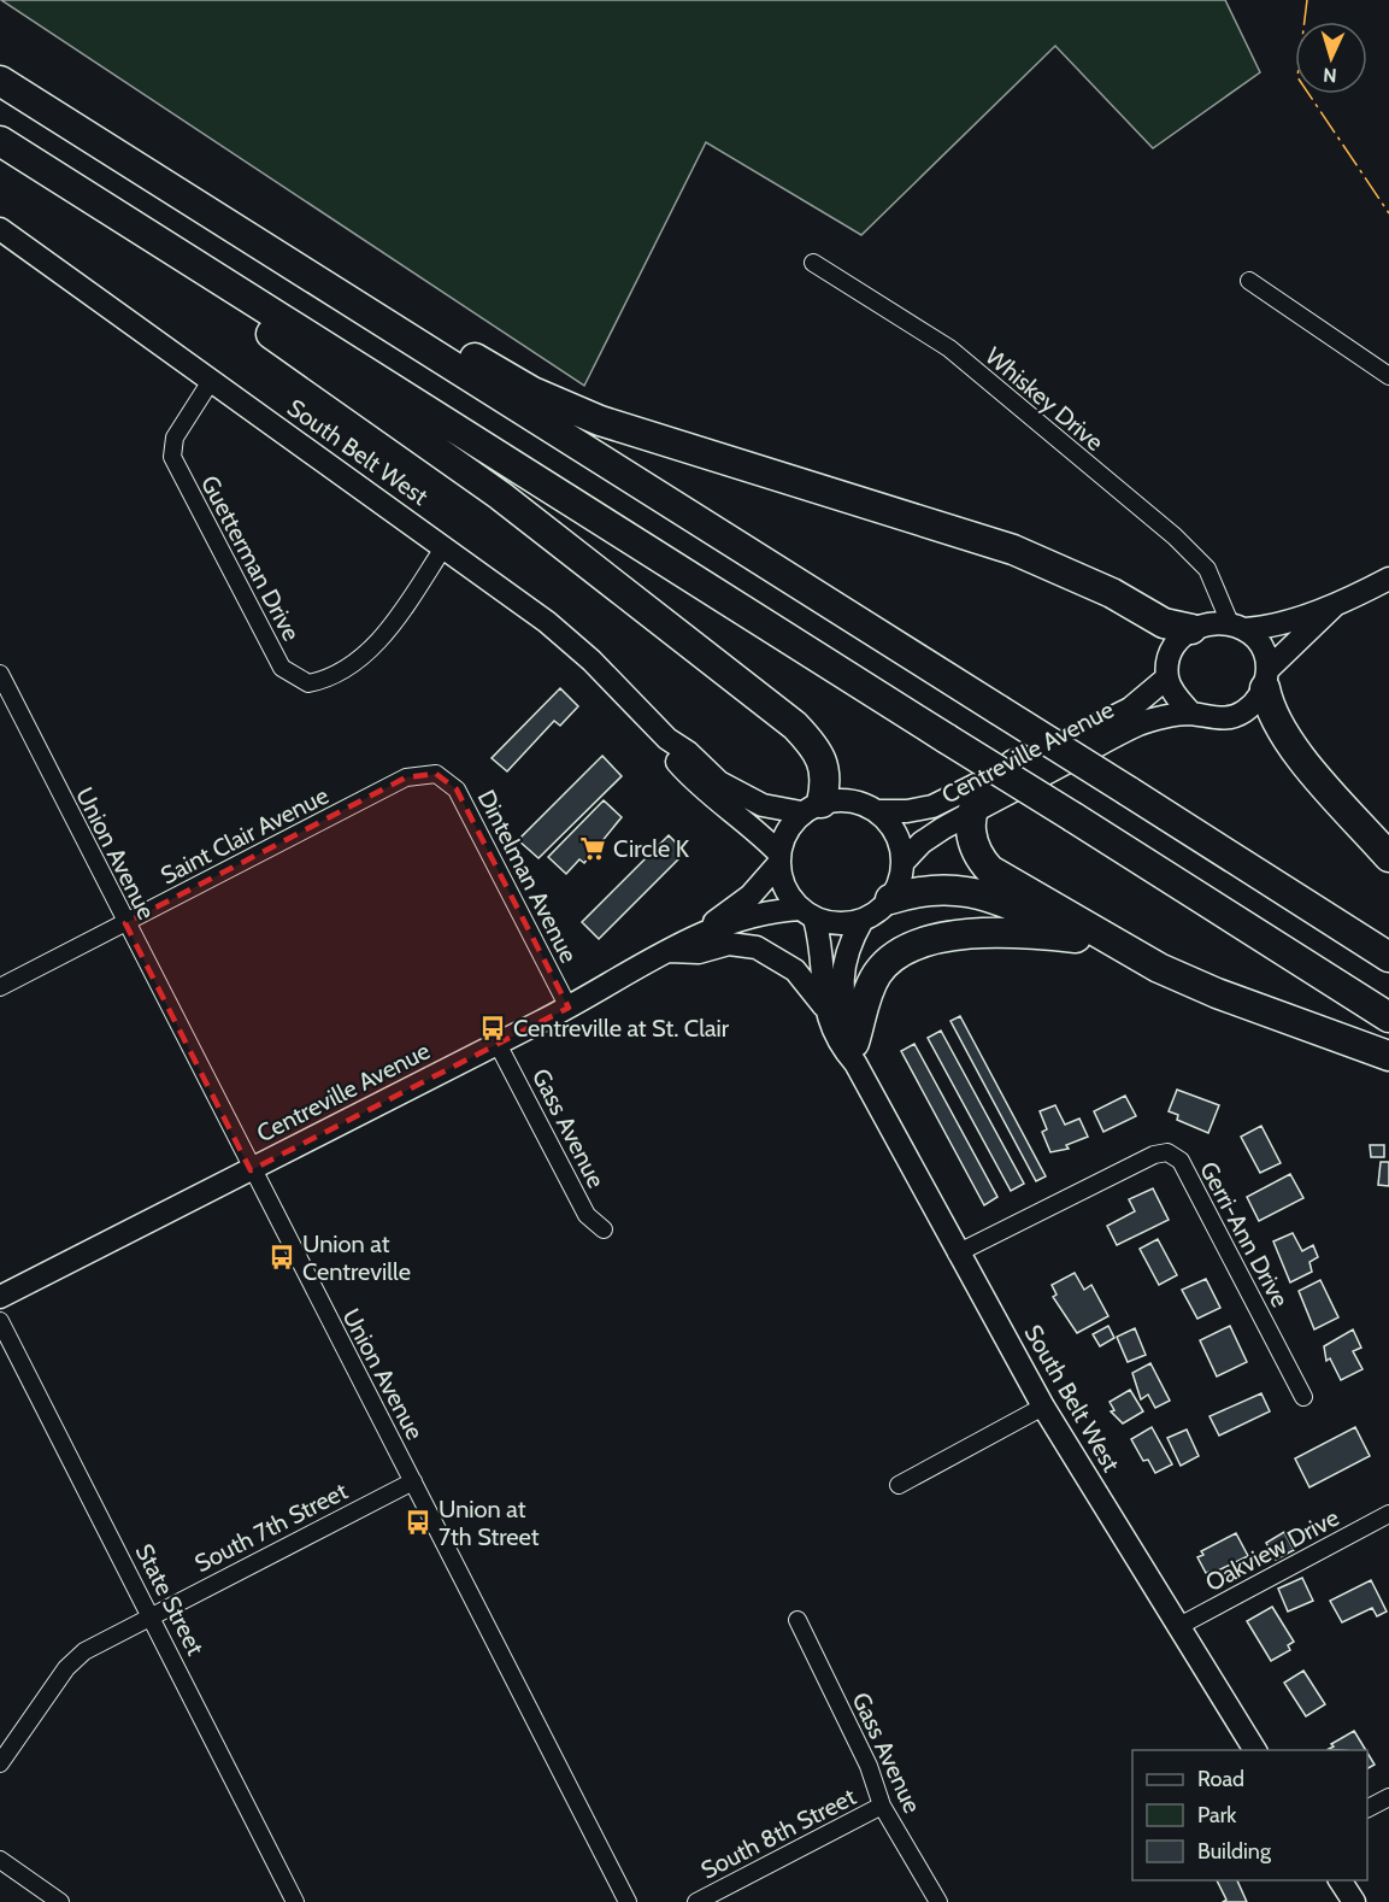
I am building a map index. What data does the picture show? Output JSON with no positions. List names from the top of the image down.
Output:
{
  "streets": {
    "main road": ["South Belt West", "Centreville Avenue"],
    "street": [
      "Whiskey Drive",
      "Guetterman Drive",
      "Saint Clair Avenue",
      "Union Avenue",
      "Dintelman Avenue",
      "Gass Avenue",
      "Gerri-Ann Drive",
      "South 7th Street",
      "Oakview Drive",
      "State Street",
      "South 8th Street"
    ]
  },
  "crossings": [
    ["Whiskey Drive", "Centreville Avenue"],
    ["South Belt West", "Guetterman Drive"],
    ["South Belt West", "Centreville Avenue"],
    ["South Belt West", "Gerri-Ann Drive"],
    ["South Belt West", "Oakview Drive"],
    ["Centreville Avenue", "Union Avenue"],
    ["Centreville Avenue", "Dintelman Avenue"],
    ["Centreville Avenue", "Gass Avenue"],
    ["Saint Clair Avenue", "Union Avenue"],
    ["Saint Clair Avenue", "Dintelman Avenue"],
    ["Union Avenue", "South 7th Street"],
    ["Gass Avenue", "South 8th Street"],
    ["South 7th Street", "State Street"]
  ],
  "places": {
    "supermarket": ["Circle K"],
    "bus stop": ["Centreville at St. Clair", "Union at Centreville", "Union at 7th Street"]
  },
  "legend": ["Road", "Park", "Building"],
  "north": "bottom"
}
